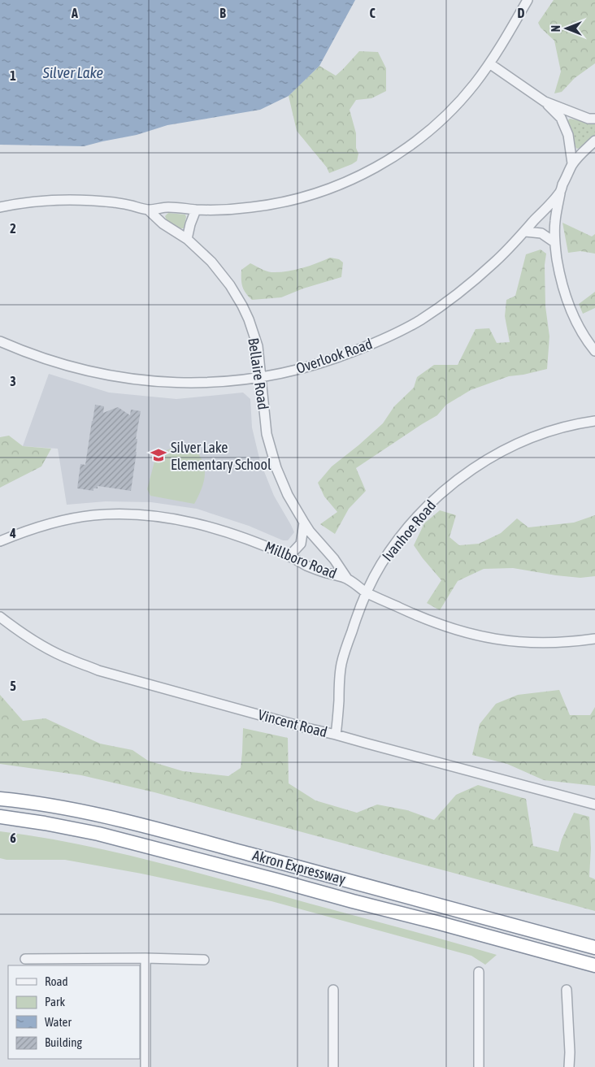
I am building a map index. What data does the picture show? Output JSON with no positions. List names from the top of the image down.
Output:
{
  "streets": {
    "highway": ["Akron Expressway"],
    "street": [
      "Overlook Road",
      "Bellaire Road",
      "Ivanhoe Road",
      "Millboro Road",
      "Vincent Road"
    ]
  },
  "crossings": [
    ["Overlook Road", "Bellaire Road"],
    ["Bellaire Road", "Millboro Road"],
    ["Ivanhoe Road", "Millboro Road"],
    ["Ivanhoe Road", "Vincent Road"]
  ],
  "water": ["Silver Lake"],
  "places": {
    "school or university": ["Silver Lake Elementary School"]
  },
  "legend": [
    "Road",
    "Park",
    "Water",
    "Building"
  ],
  "north": "left",
  "grid": {
    "columns": [
      "A",
      "B",
      "C",
      "D"
    ],
    "rows": [
      "1",
      "2",
      "3",
      "4",
      "5",
      "6"
    ]
  }
}
